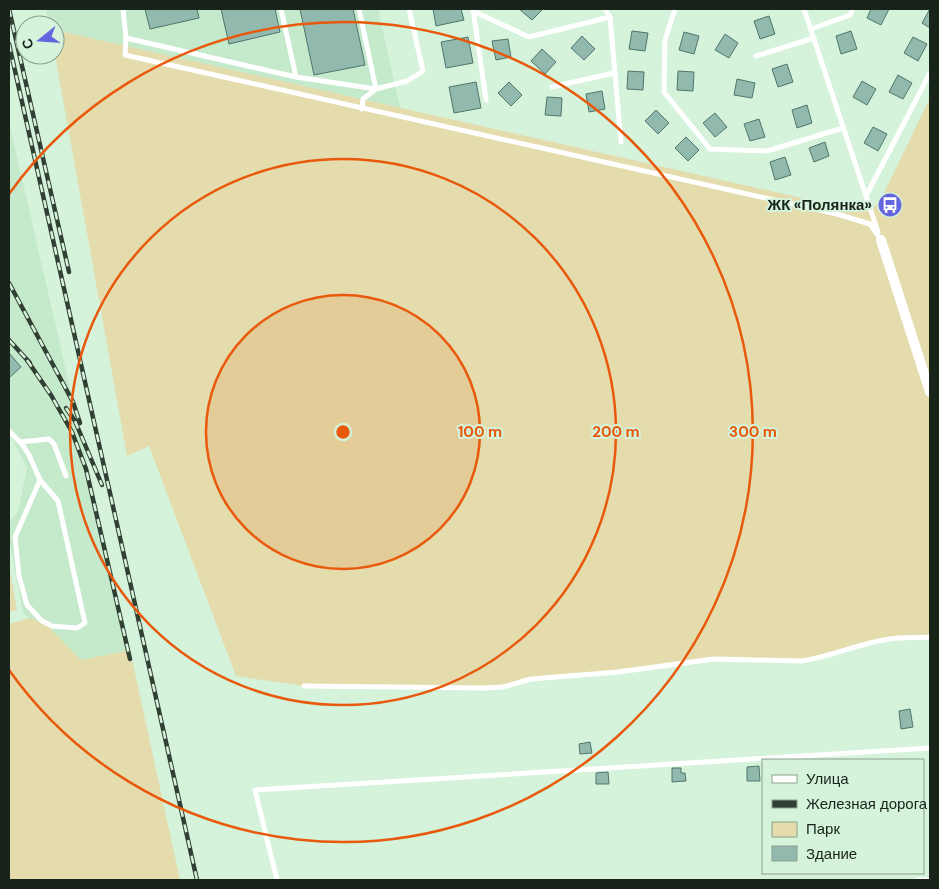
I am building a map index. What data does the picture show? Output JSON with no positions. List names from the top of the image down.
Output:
{
  "places": {
    "bus stop": ["ЖК «Полянка»"]
  },
  "legend": [
    "Улица",
    "Железная дорога",
    "Парк",
    "Здание"
  ],
  "north": "left",
  "rings": ["100 m", "200 m", "300 m"]
}
